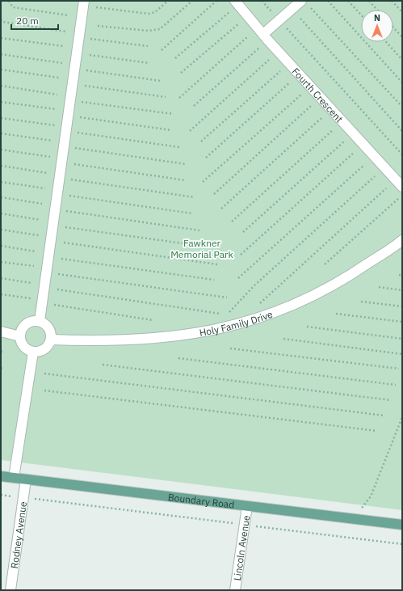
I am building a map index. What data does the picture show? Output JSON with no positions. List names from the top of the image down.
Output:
{
  "streets": {
    "main road": ["Boundary Road"],
    "street": [
      "Fourth Crescent",
      "Holy Family Drive",
      "Rodney Avenue",
      "Lincoln Avenue"
    ]
  },
  "crossings": [
    ["Boundary Road", "Rodney Avenue"],
    ["Boundary Road", "Lincoln Avenue"]
  ],
  "parks": ["Fawkner Memorial Park"],
  "scale_bar": "20 m",
  "north": "top"
}
